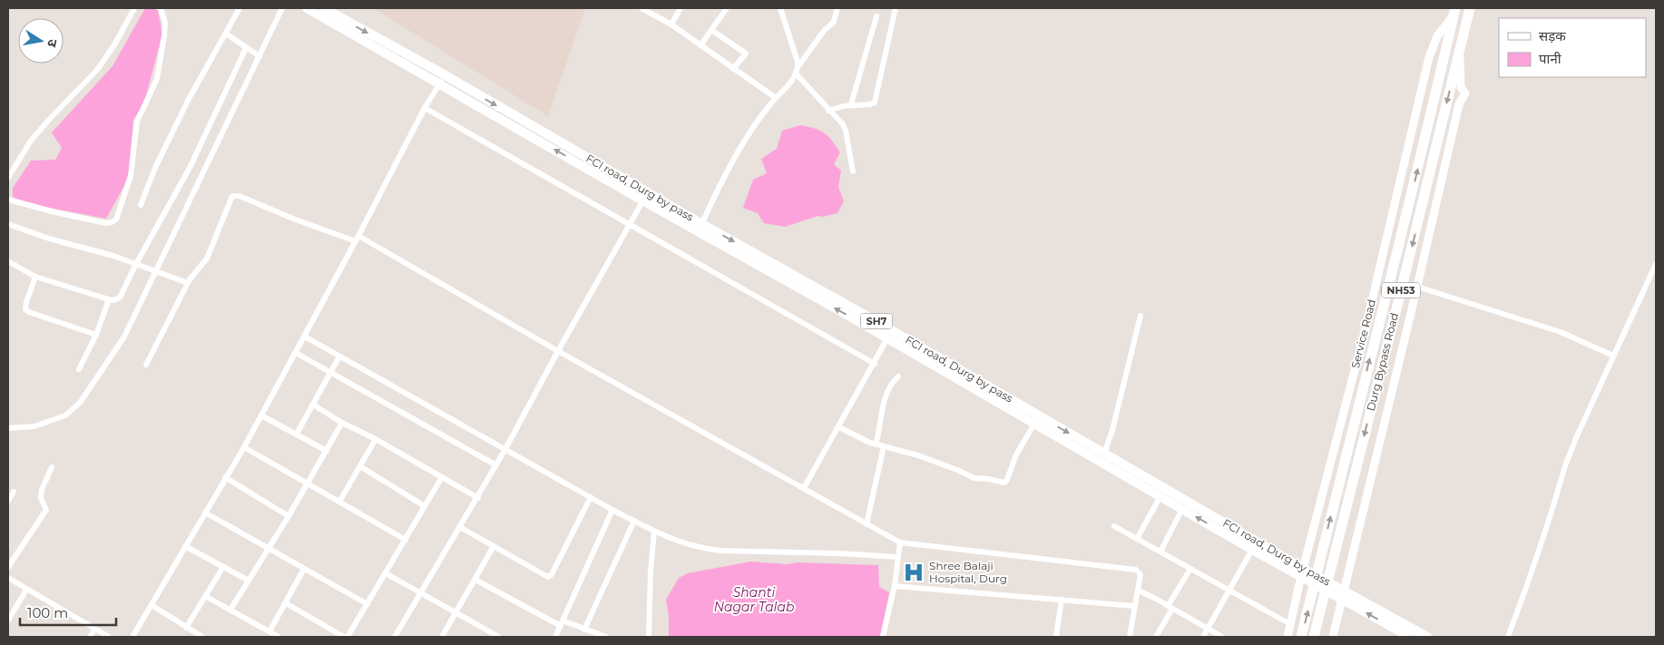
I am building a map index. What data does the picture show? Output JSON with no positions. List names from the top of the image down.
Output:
{
  "streets": {
    "highway": ["NH53", "Durg Bypass Road"],
    "main road": ["FCI road, Durg by pass", "SH7"],
    "street": ["Service Road"]
  },
  "crossings": [
    ["FCI road, Durg by pass", "Service Road"],
    ["Service Road", "Durg Bypass Road"]
  ],
  "water": ["Shanti Nagar Talab"],
  "places": {
    "hospital": ["Shree Balaji Hospital, Durg"]
  },
  "legend": ["सड़क", "पानी"],
  "scale_bar": "100 m",
  "north": "right"
}
